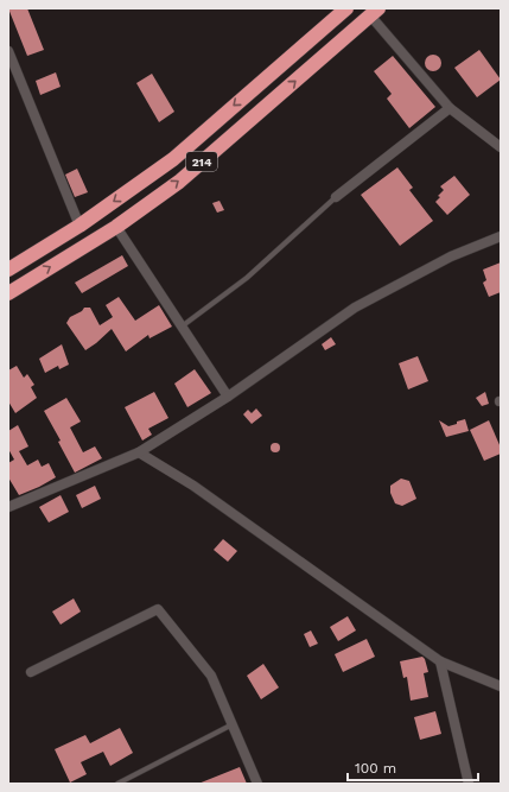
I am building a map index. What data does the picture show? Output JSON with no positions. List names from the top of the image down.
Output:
{
  "streets": {
    "highway": ["214"]
  },
  "scale_bar": "100 m"
}
